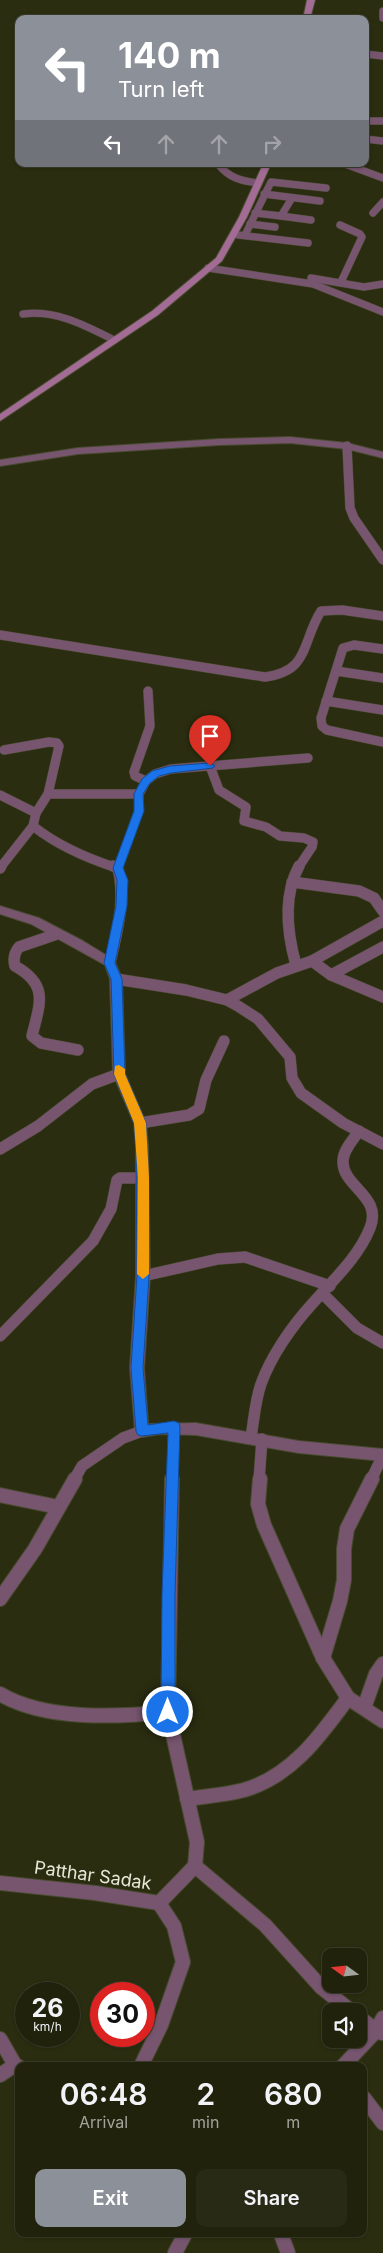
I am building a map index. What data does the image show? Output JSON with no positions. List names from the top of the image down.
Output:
{
  "streets": {
    "street": ["Patthar Sadak"]
  },
  "north": "left",
  "page": {
    "turn": ["140 m", "Turn left"],
    "speed": "26 km/h",
    "limit": "30",
    "eta": [
      "06:48",
      "Arrival",
      "2",
      "min",
      "680",
      "m"
    ],
    "buttons": ["Exit", "Share"]
  }
}
